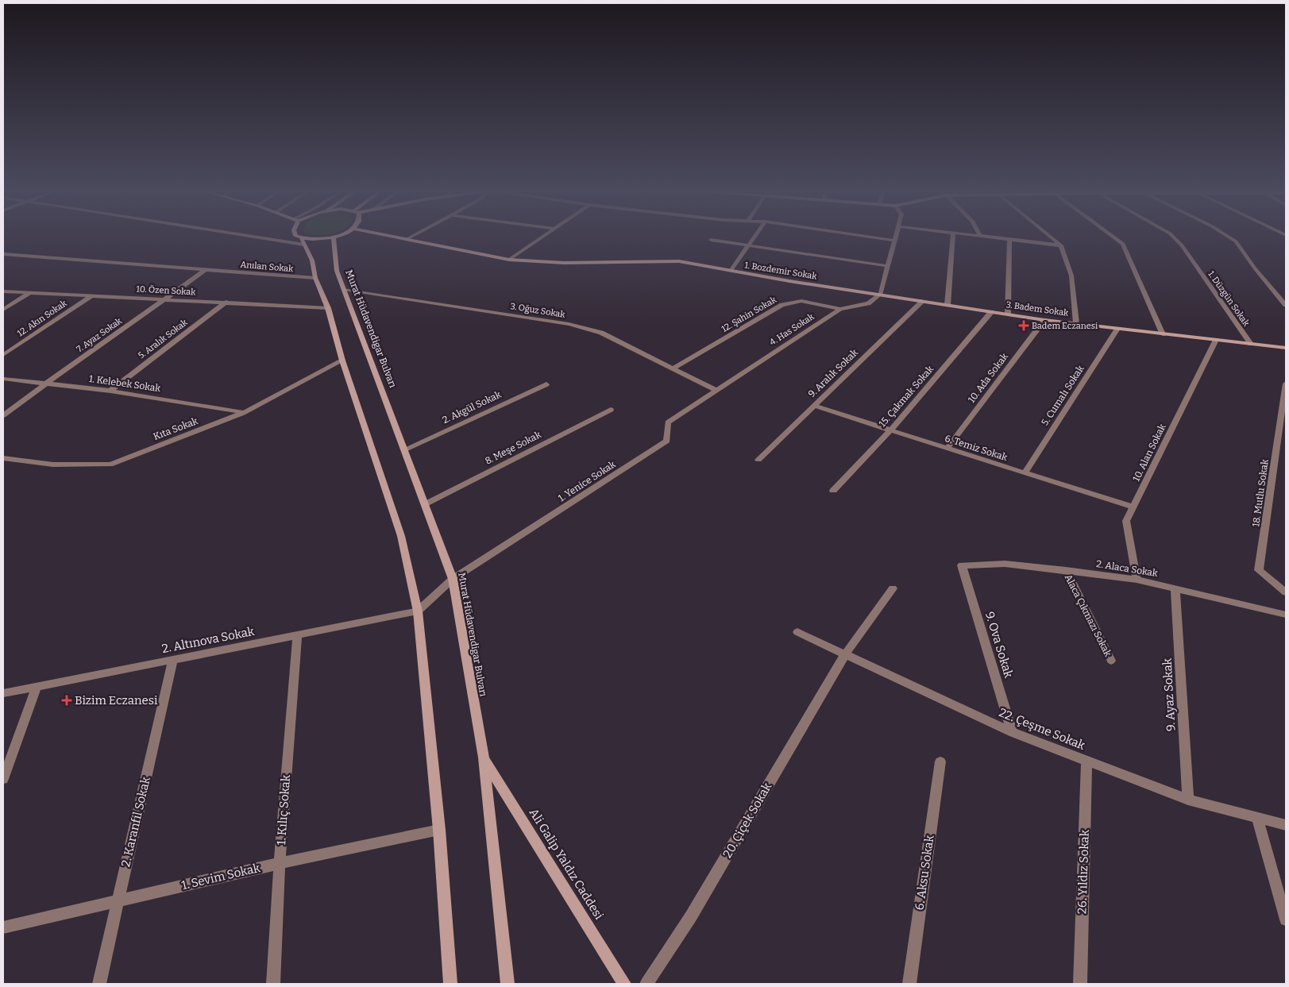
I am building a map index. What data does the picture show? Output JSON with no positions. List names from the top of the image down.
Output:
{
  "streets": {
    "main road": [
      "1. Bozdemir Sokak",
      "3. Badem Sokak",
      "Murat Hüdavendigar Bulvarı",
      "Ali Galip Yaldız Caddesi"
    ],
    "street": [
      "Anılan Sokak",
      "10. Özen Sokak",
      "1. Düzgün Sokak",
      "3. Oğuz Sokak",
      "12. Şahin Sokak",
      "12. Akın Sokak",
      "4. Has Sokak",
      "7. Ayaz Sokak",
      "5. Aralık Sokak",
      "9. Aralık Sokak",
      "10. Ada Sokak",
      "1. Kelebek Sokak",
      "5. Cumalı Sokak",
      "15. Çakmak Sokak",
      "2. Akgül Sokak",
      "Kıta Sokak",
      "8. Meşe Sokak",
      "6. Temiz Sokak",
      "10. Alan Sokak",
      "1. Yenice Sokak",
      "18. Mutlu Sokak",
      "2. Alaca Sokak",
      "Alaca Çıkmazı Sokak",
      "2. Altınova Sokak",
      "9. Ova Sokak",
      "9. Ayaz Sokak",
      "22. Çeşme Sokak",
      "1. Kılıç Sokak",
      "20. Çiçek Sokak",
      "2. Karanfil Sokak",
      "26. Yıldız Sokak",
      "6. Aksu Sokak",
      "1. Sevim Sokak"
    ]
  },
  "crossings": [
    ["Anılan Sokak", "7. Ayaz Sokak"],
    ["1. Bozdemir Sokak", "3. Badem Sokak"],
    ["1. Bozdemir Sokak", "4. Has Sokak"],
    ["10. Özen Sokak", "12. Akın Sokak"],
    ["10. Özen Sokak", "7. Ayaz Sokak"],
    ["10. Özen Sokak", "5. Aralık Sokak"],
    ["1. Düzgün Sokak", "3. Badem Sokak"],
    ["3. Badem Sokak", "4. Has Sokak"],
    ["3. Badem Sokak", "9. Aralık Sokak"],
    ["3. Badem Sokak", "10. Ada Sokak"],
    ["3. Badem Sokak", "5. Cumalı Sokak"],
    ["3. Badem Sokak", "15. Çakmak Sokak"],
    ["3. Badem Sokak", "10. Alan Sokak"],
    ["3. Oğuz Sokak", "12. Şahin Sokak"],
    ["3. Oğuz Sokak", "Murat Hüdavendigar Bulvarı"],
    ["3. Oğuz Sokak", "4. Has Sokak"],
    ["3. Oğuz Sokak", "1. Yenice Sokak"],
    ["12. Şahin Sokak", "4. Has Sokak"],
    ["Murat Hüdavendigar Bulvarı", "2. Akgül Sokak"],
    ["Murat Hüdavendigar Bulvarı", "8. Meşe Sokak"],
    ["Murat Hüdavendigar Bulvarı", "1. Yenice Sokak"],
    ["Murat Hüdavendigar Bulvarı", "Ali Galip Yaldız Caddesi"],
    ["4. Has Sokak", "1. Yenice Sokak"],
    ["7. Ayaz Sokak", "1. Kelebek Sokak"],
    ["5. Aralık Sokak", "1. Kelebek Sokak"],
    ["9. Aralık Sokak", "6. Temiz Sokak"],
    ["10. Ada Sokak", "6. Temiz Sokak"],
    ["1. Kelebek Sokak", "Kıta Sokak"],
    ["5. Cumalı Sokak", "6. Temiz Sokak"],
    ["15. Çakmak Sokak", "6. Temiz Sokak"],
    ["6. Temiz Sokak", "10. Alan Sokak"],
    ["10. Alan Sokak", "2. Alaca Sokak"],
    ["2. Alaca Sokak", "Alaca Çıkmazı Sokak"],
    ["2. Alaca Sokak", "9. Ova Sokak"],
    ["2. Alaca Sokak", "9. Ayaz Sokak"],
    ["2. Altınova Sokak", "1. Kılıç Sokak"],
    ["2. Altınova Sokak", "2. Karanfil Sokak"],
    ["9. Ova Sokak", "22. Çeşme Sokak"],
    ["9. Ayaz Sokak", "22. Çeşme Sokak"],
    ["22. Çeşme Sokak", "20. Çiçek Sokak"],
    ["22. Çeşme Sokak", "26. Yıldız Sokak"],
    ["1. Kılıç Sokak", "1. Sevim Sokak"],
    ["2. Karanfil Sokak", "1. Sevim Sokak"]
  ],
  "places": {
    "health": ["Badem Eczanesi", "Bizim Eczanesi"]
  }
}
